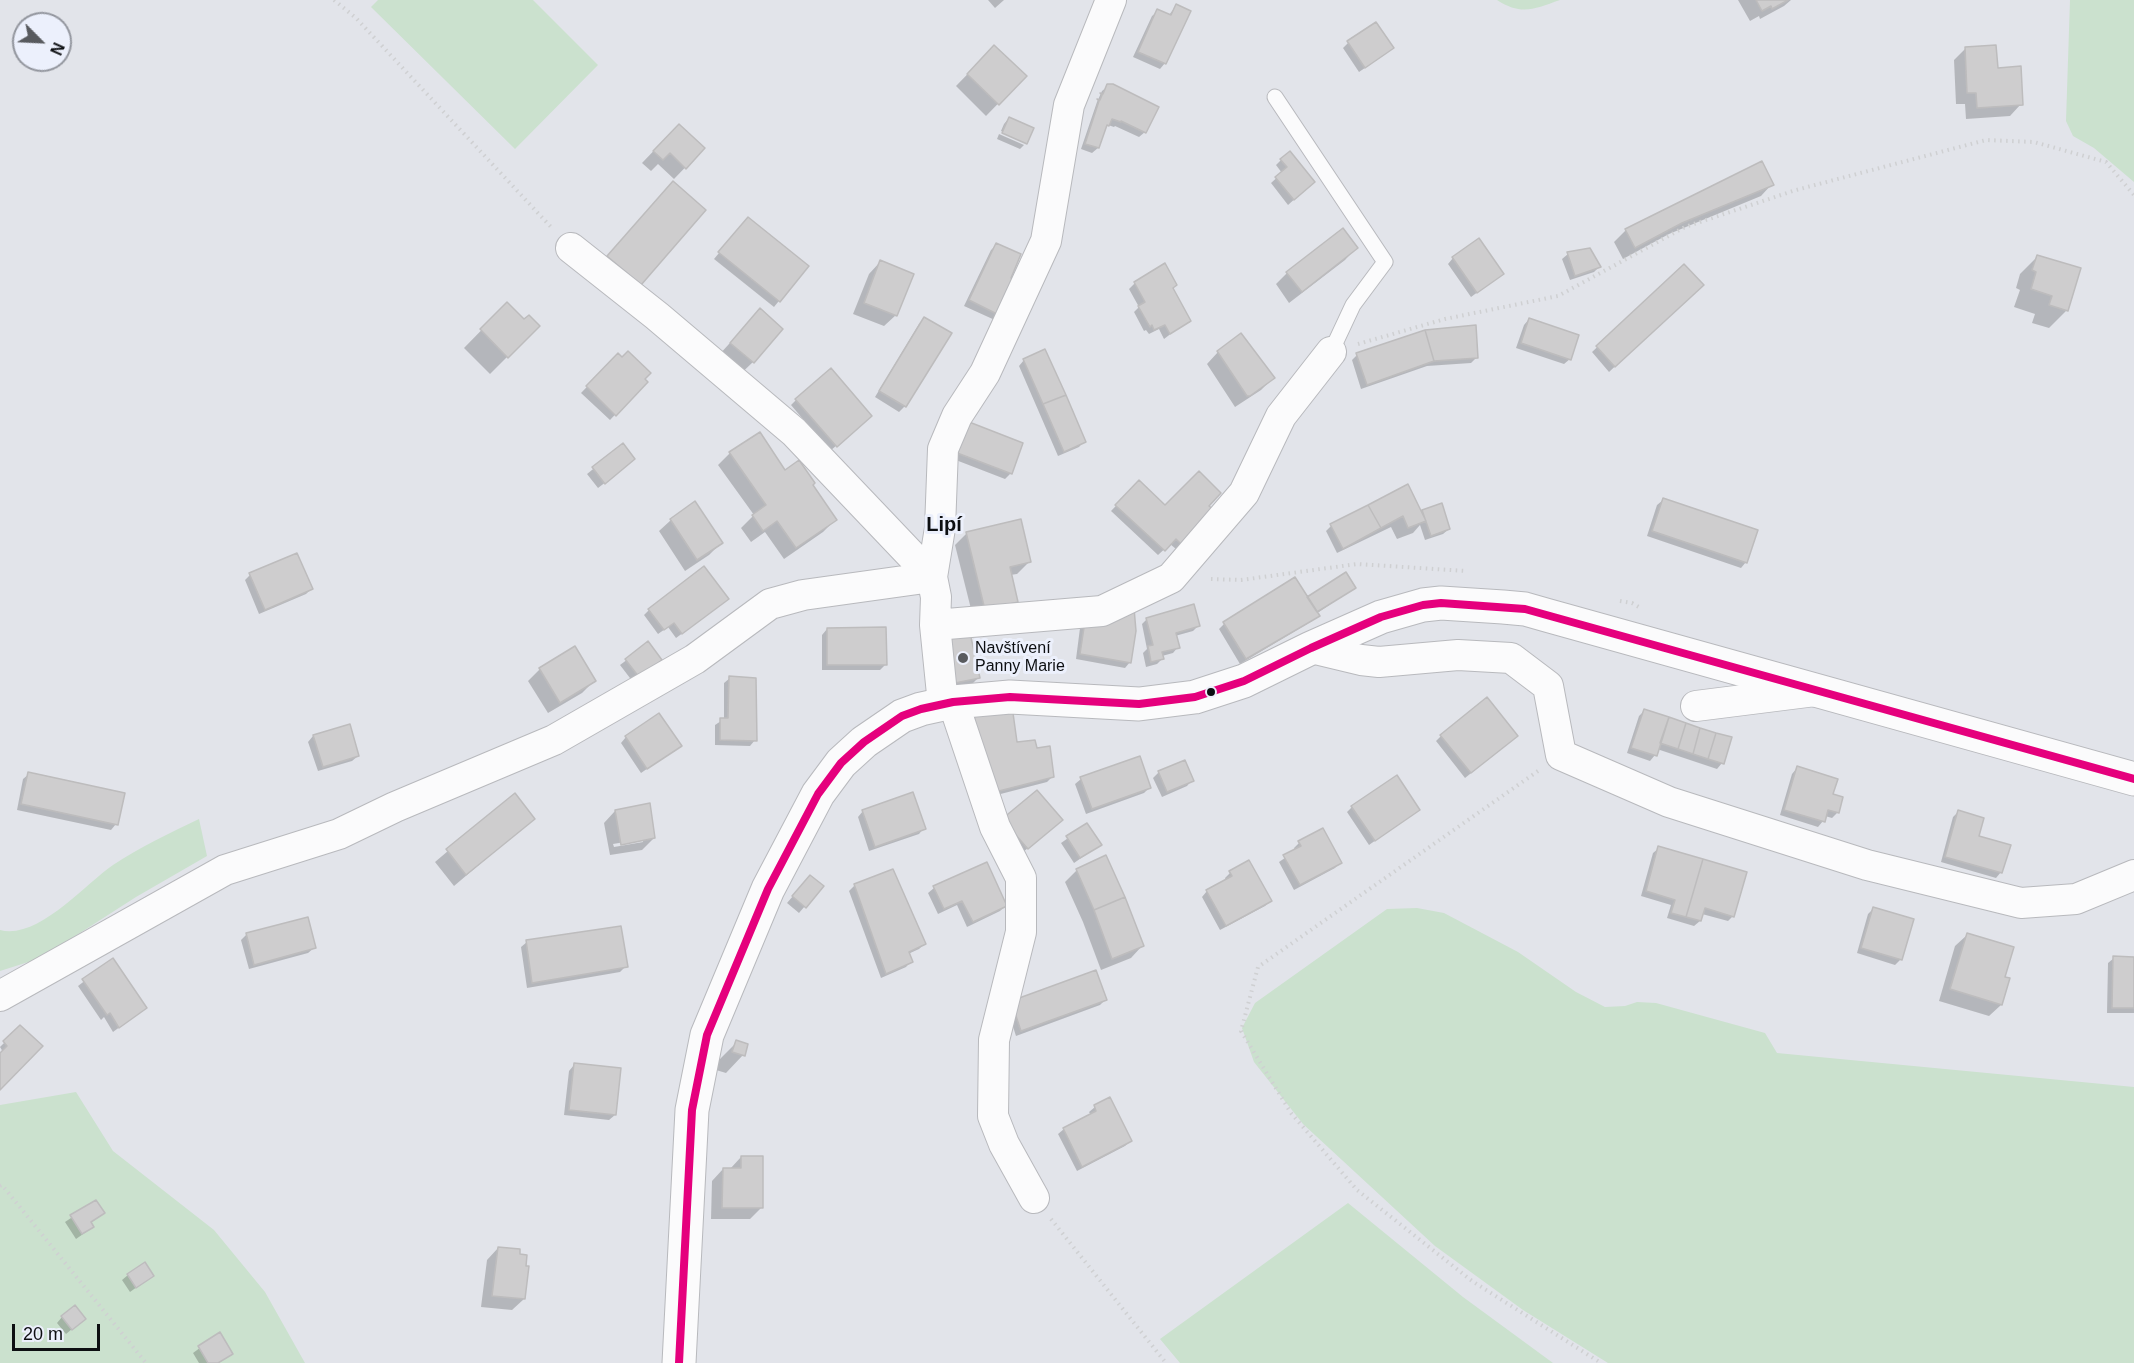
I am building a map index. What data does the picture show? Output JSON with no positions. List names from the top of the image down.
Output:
{
  "districts": ["Lipí"],
  "places": ["Navštívení Panny Marie"],
  "scale_bar": "20 m",
  "north": "bottom right"
}
